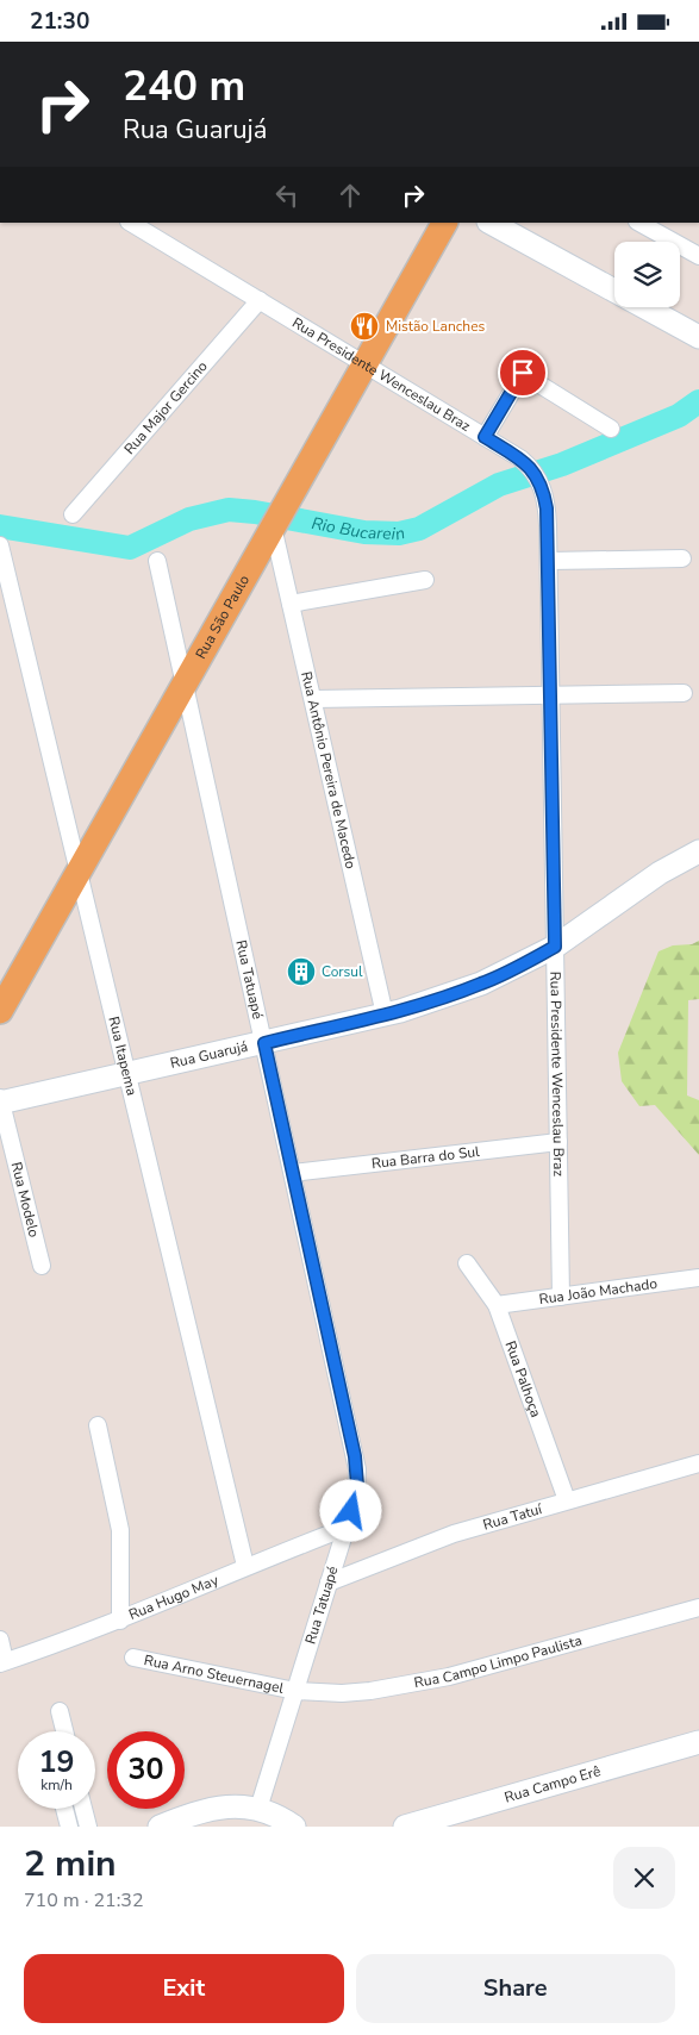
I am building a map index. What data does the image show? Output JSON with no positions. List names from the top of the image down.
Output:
{
  "streets": {
    "main road": ["Rua São Paulo"],
    "street": [
      "Rua Presidente Wenceslau Braz",
      "Rua Major Gercino",
      "Rua Antônio Pereira de Macedo",
      "Rua Tatuapé",
      "Rua Guarujá",
      "Rua Itapema",
      "Rua Barra do Sul",
      "Rua Modelo",
      "Rua João Machado",
      "Rua Palhoça",
      "Rua Tatuí",
      "Rua Hugo May",
      "Rua Campo Limpo Paulista",
      "Rua Arno Steuernagel",
      "Rua Campo Erê"
    ]
  },
  "crossings": [
    ["Rua Presidente Wenceslau Braz", "Rua Major Gercino"],
    ["Rua Presidente Wenceslau Braz", "Rua São Paulo"],
    ["Rua Presidente Wenceslau Braz", "Rua Guarujá"],
    ["Rua Presidente Wenceslau Braz", "Rua Barra do Sul"],
    ["Rua Presidente Wenceslau Braz", "Rua João Machado"],
    ["Rua São Paulo", "Rua Antônio Pereira de Macedo"],
    ["Rua São Paulo", "Rua Tatuapé"],
    ["Rua São Paulo", "Rua Itapema"],
    ["Rua Antônio Pereira de Macedo", "Rua Guarujá"],
    ["Rua Tatuapé", "Rua Guarujá"],
    ["Rua Tatuapé", "Rua Barra do Sul"],
    ["Rua Tatuapé", "Rua Tatuí"],
    ["Rua Tatuapé", "Rua Hugo May"],
    ["Rua Tatuapé", "Rua Campo Limpo Paulista"],
    ["Rua Tatuapé", "Rua Arno Steuernagel"],
    ["Rua Guarujá", "Rua Itapema"],
    ["Rua Guarujá", "Rua Modelo"],
    ["Rua Itapema", "Rua Hugo May"],
    ["Rua João Machado", "Rua Palhoça"],
    ["Rua Palhoça", "Rua Tatuí"],
    ["Rua Campo Limpo Paulista", "Rua Arno Steuernagel"]
  ],
  "water": ["Rio Bucarein"],
  "places": {
    "restaurant": ["Mistão Lanches"],
    "building": ["Corsul"]
  },
  "page": {
    "status": "21:30",
    "turn": ["240 m", "Rua Guarujá"],
    "speed": "19 km/h",
    "limit": "30",
    "heading": ["2 min", "710 m · 21:32"],
    "buttons": ["Exit", "Share"]
  }
}
